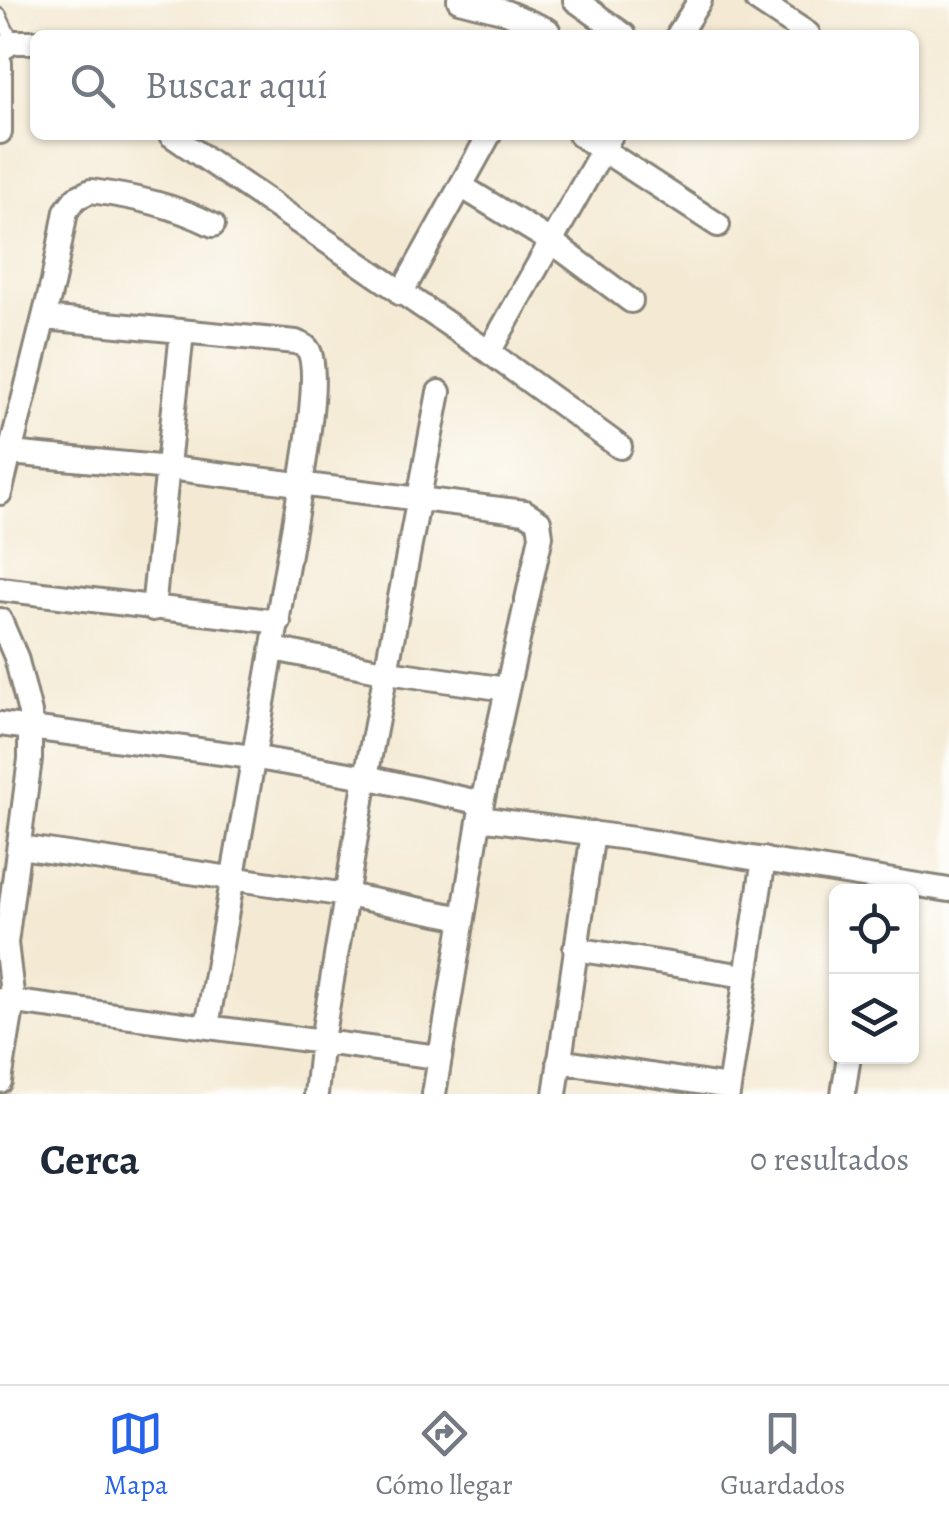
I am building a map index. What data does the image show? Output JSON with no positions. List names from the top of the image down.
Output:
{
  "page": {
    "search": "Buscar aquí",
    "heading": ["Cerca", "0 resultados"],
    "nav": ["Mapa", "Cómo llegar", "Guardados"]
  }
}
